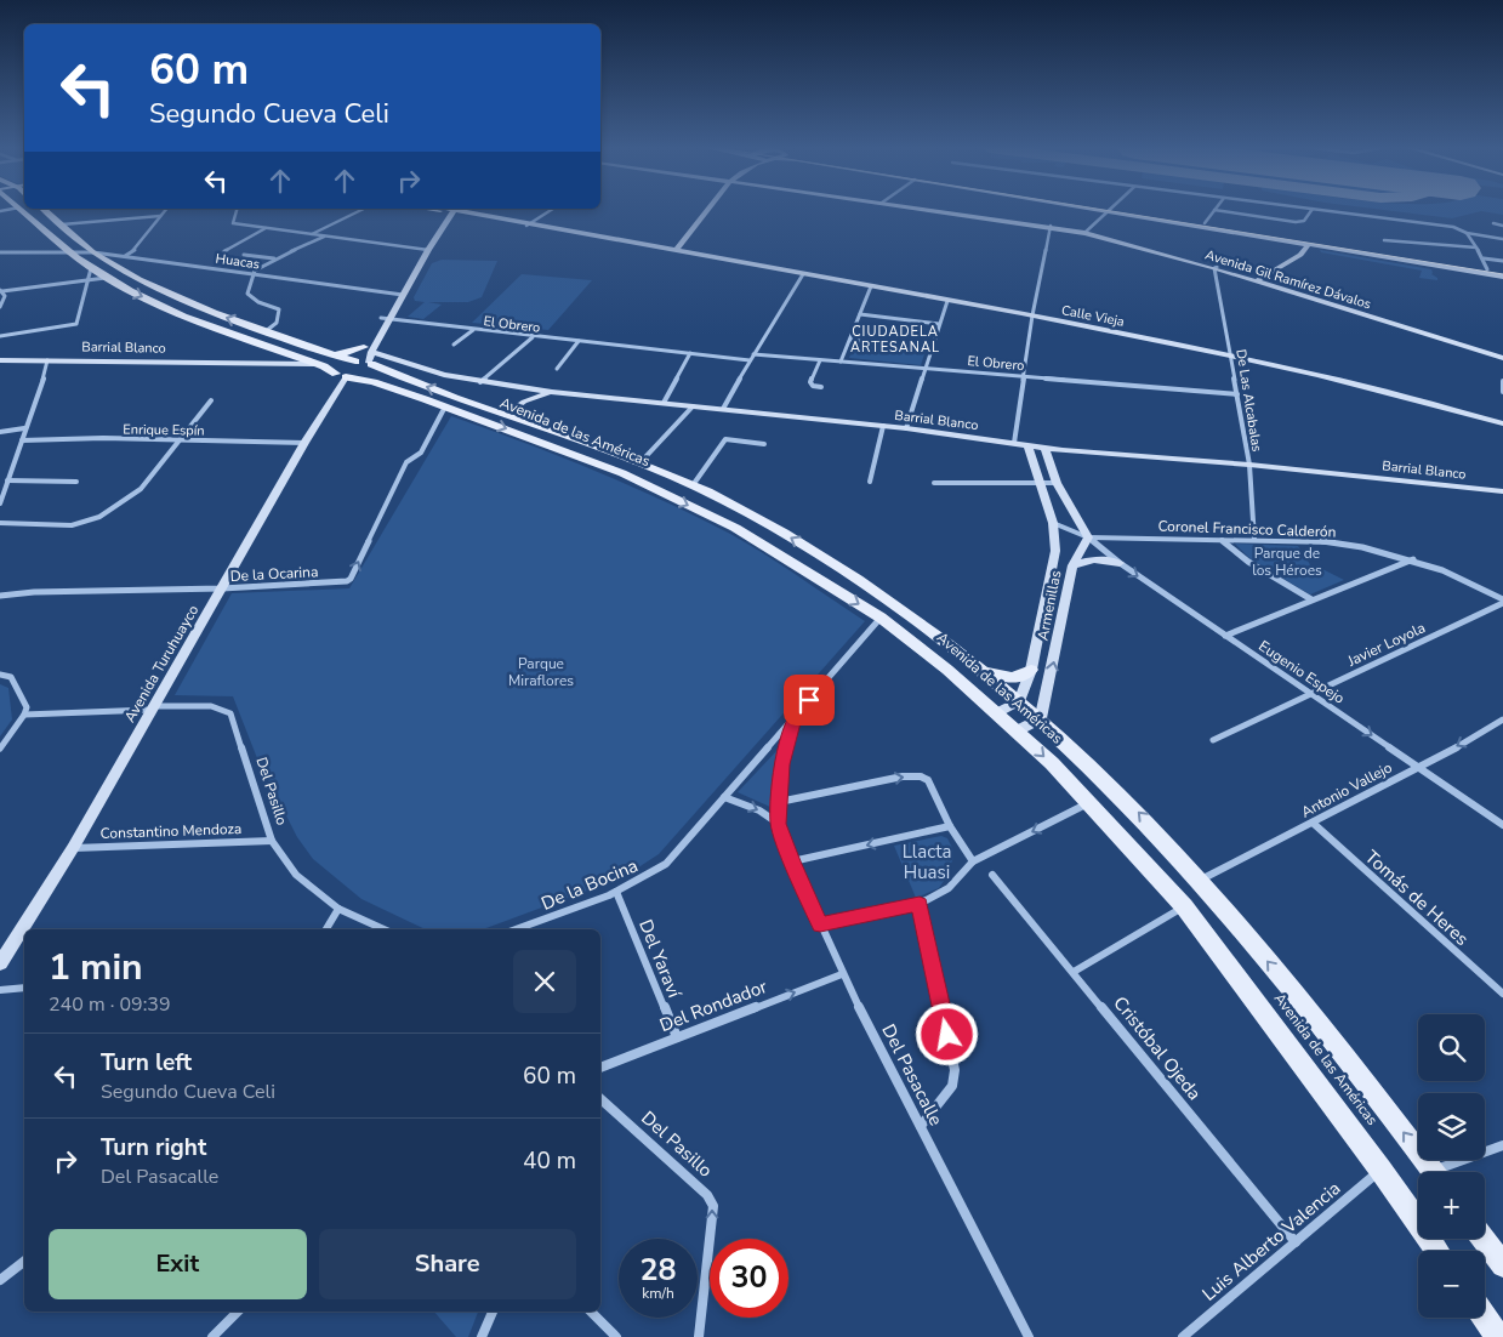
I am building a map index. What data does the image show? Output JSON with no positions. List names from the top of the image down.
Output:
{
  "streets": {
    "main road": [
      "Avenida Gil Ramírez Dávalos",
      "Calle Vieja",
      "Barrial Blanco",
      "Avenida de las Américas",
      "Armenillas",
      "Avenida Turuhuayco"
    ],
    "street": [
      "Huacas",
      "El Obrero",
      "De Las Alcabalas",
      "Enrique Espín",
      "Coronel Francisco Calderón",
      "De la Ocarina",
      "Javier Loyola",
      "Eugenio Espejo",
      "Antonio Vallejo",
      "Del Pasillo",
      "Constantino Mendoza",
      "De la Bocina",
      "Tomás de Heres",
      "Del Yaraví",
      "Del Rondador",
      "Cristóbal Ojeda",
      "Del Pasacalle",
      "Luis Alberto Valencia"
    ]
  },
  "crossings": [
    ["Huacas", "Avenida de las Américas"],
    ["Avenida Gil Ramírez Dávalos", "De Las Alcabalas"],
    ["Calle Vieja", "De Las Alcabalas"],
    ["El Obrero", "De Las Alcabalas"],
    ["Barrial Blanco", "De Las Alcabalas"],
    ["Barrial Blanco", "Avenida de las Américas"],
    ["Barrial Blanco", "Armenillas"],
    ["De Las Alcabalas", "Coronel Francisco Calderón"],
    ["Enrique Espín", "Avenida Turuhuayco"],
    ["Avenida de las Américas", "De la Ocarina"],
    ["Avenida de las Américas", "Armenillas"],
    ["Avenida de las Américas", "Avenida Turuhuayco"],
    ["Avenida de las Américas", "Antonio Vallejo"],
    ["Avenida de las Américas", "Del Pasacalle"],
    ["Avenida de las Américas", "Luis Alberto Valencia"],
    ["Coronel Francisco Calderón", "Armenillas"],
    ["Coronel Francisco Calderón", "Javier Loyola"],
    ["Coronel Francisco Calderón", "Eugenio Espejo"],
    ["De la Ocarina", "Avenida Turuhuayco"],
    ["Armenillas", "Eugenio Espejo"],
    ["Javier Loyola", "Eugenio Espejo"],
    ["Avenida Turuhuayco", "Del Pasillo"],
    ["Avenida Turuhuayco", "Constantino Mendoza"],
    ["Eugenio Espejo", "Antonio Vallejo"],
    ["Antonio Vallejo", "Tomás de Heres"],
    ["Del Pasillo", "Constantino Mendoza"],
    ["De la Bocina", "Del Yaraví"],
    ["De la Bocina", "Del Pasacalle"],
    ["Del Yaraví", "Del Rondador"],
    ["Del Rondador", "Del Pasacalle"],
    ["Cristóbal Ojeda", "Luis Alberto Valencia"]
  ],
  "one_way": [
    "De la Ocarina",
    "Eugenio Espejo",
    "Del Pasillo",
    "Del Rondador"
  ],
  "districts": ["CIUDADELA ARTESANAL"],
  "parks": ["Parque de los Héroes", "Parque Miraflores", "Llacta Huasi"],
  "page": {
    "turn": ["60 m", "Segundo Cueva Celi"],
    "heading": ["1 min", "240 m · 09:39"],
    "map_buttons": ["+", "−"],
    "list": [
      {
        "name": "Turn left",
        "note": "Segundo Cueva Celi",
        "value": "60 m"
      },
      {
        "name": "Turn right",
        "note": "Del Pasacalle",
        "value": "40 m"
      }
    ],
    "buttons": ["Exit", "Share"],
    "speed": "28 km/h",
    "limit": "30"
  }
}
